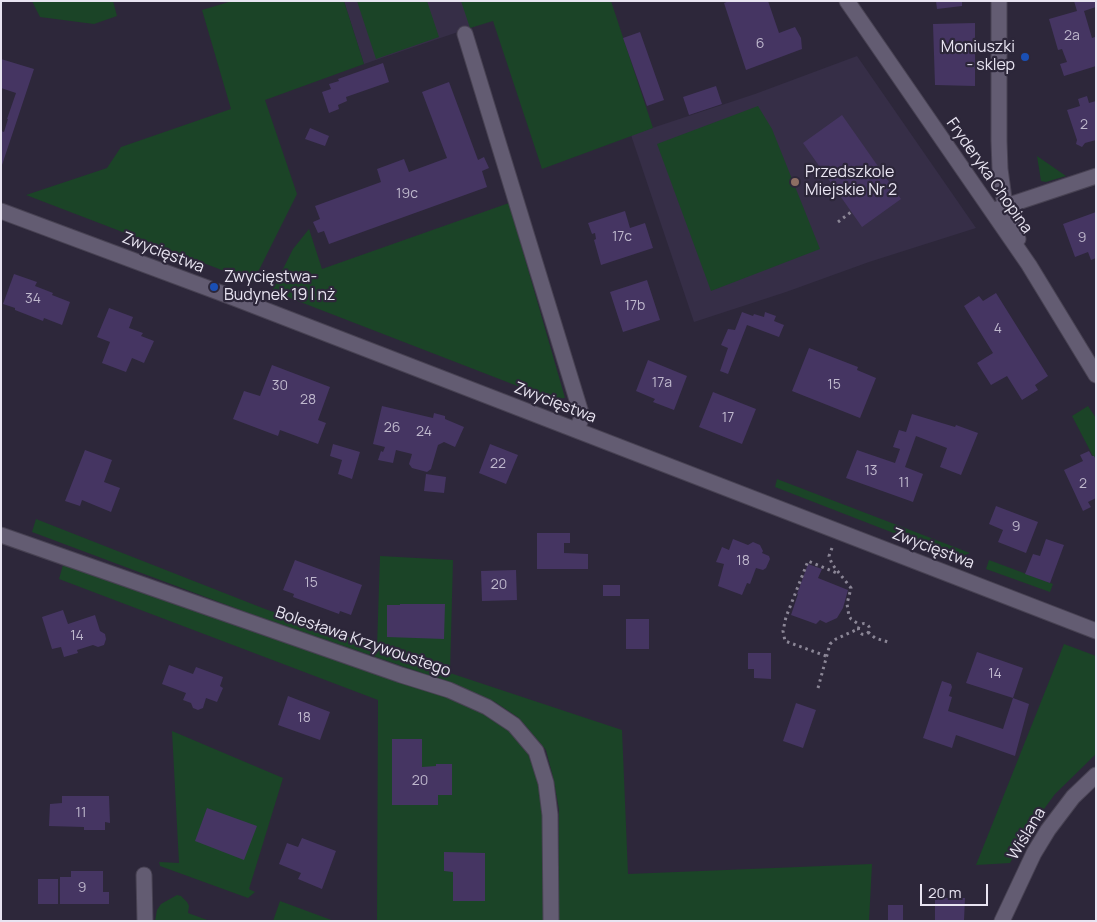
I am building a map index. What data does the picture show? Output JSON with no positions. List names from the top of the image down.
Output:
{
  "streets": {
    "street": [
      "Fryderyka Chopina",
      "Zwycięstwa",
      "Bolesława Krzywoustego",
      "Wiślana"
    ]
  },
  "places": ["Moniuszki - sklep", "Przedszkole Miejskie Nr 2", "Zwycięstwa- Budynek 19 I nż"],
  "house_numbers": [
    "2a",
    "6",
    "2",
    "19c",
    "17c",
    "9",
    "34",
    "17b",
    "4",
    "17a",
    "15",
    "30",
    "28",
    "17",
    "26",
    "24",
    "22",
    "13",
    "11",
    "2",
    "9",
    "18",
    "15",
    "20",
    "14",
    "14",
    "18",
    "20",
    "11",
    "9"
  ],
  "scale_bar": "20 m"
}
